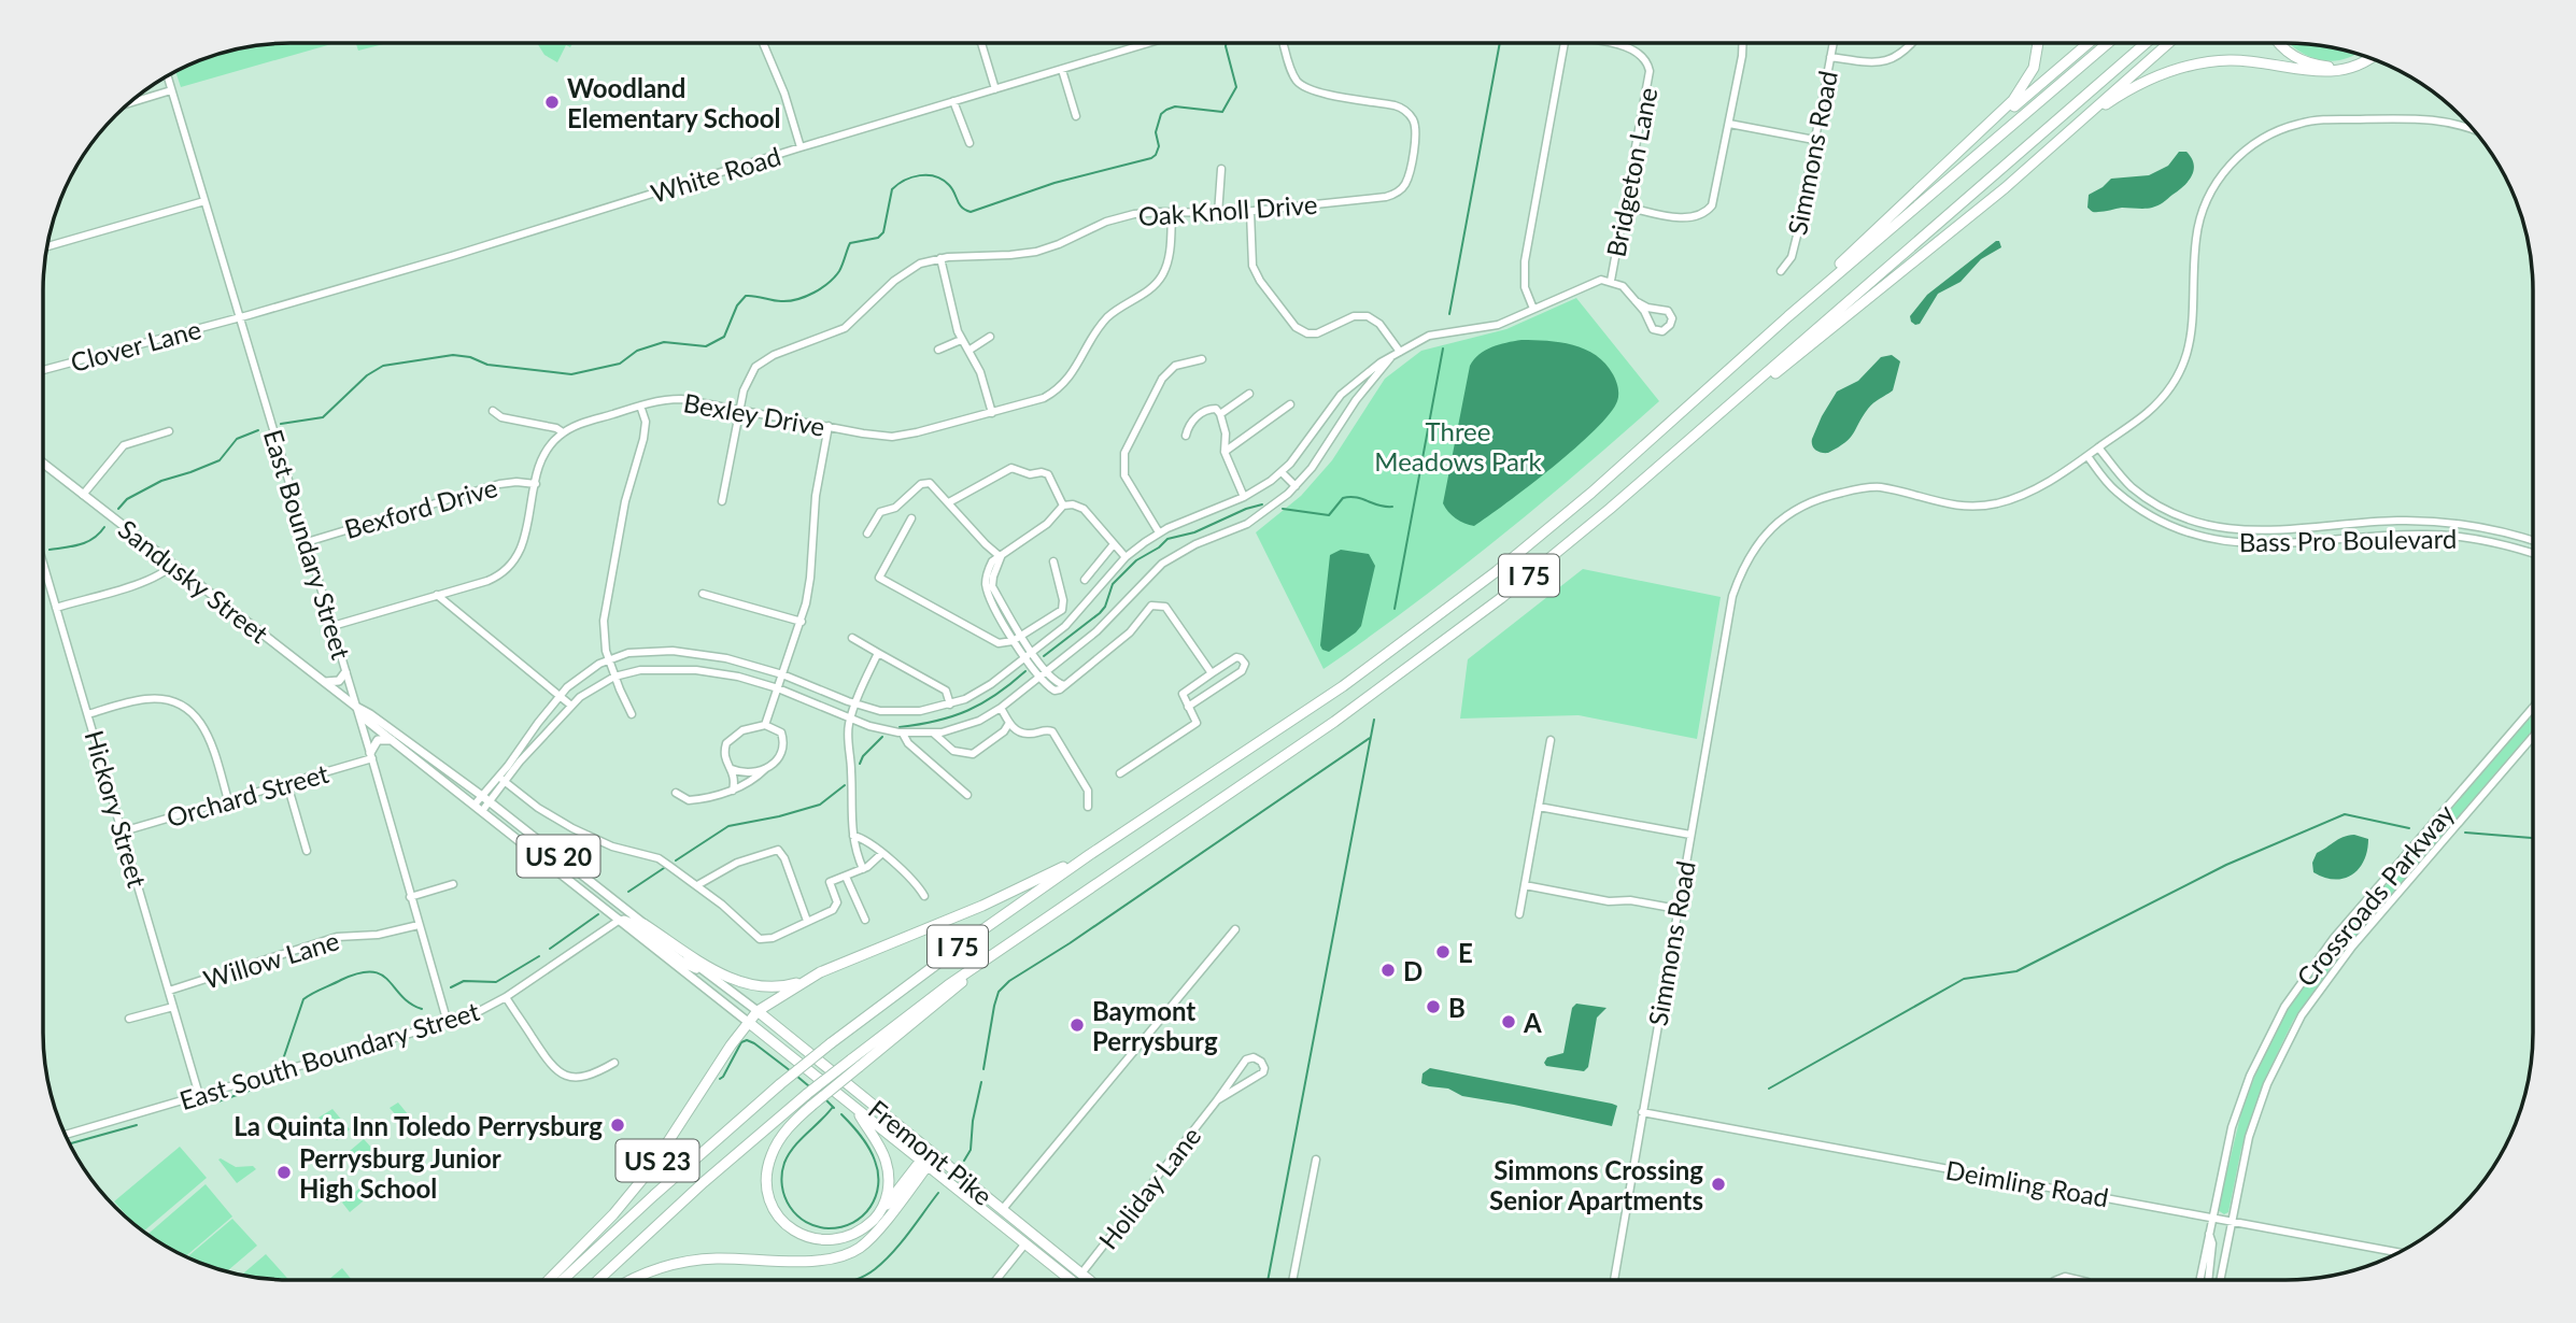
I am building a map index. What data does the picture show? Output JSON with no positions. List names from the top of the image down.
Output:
{
  "streets": {
    "highway": [
      "I 75",
      "US 20",
      "Fremont Pike",
      "US 23"
    ],
    "main road": ["Sandusky Street"],
    "street": [
      "Simmons Road",
      "Bridgeton Lane",
      "White Road",
      "Oak Knoll Drive",
      "Clover Lane",
      "Bexley Drive",
      "Bexford Drive",
      "Bass Pro Boulevard",
      "East Boundary Street",
      "Orchard Street",
      "Hickory Street",
      "Crossroads Parkway",
      "Willow Lane",
      "East South Boundary Street",
      "Deimling Road",
      "Holiday Lane"
    ]
  },
  "crossings": [
    ["Simmons Road", "Bass Pro Boulevard"],
    ["Simmons Road", "Deimling Road"],
    ["White Road", "Clover Lane"],
    ["White Road", "East Boundary Street"],
    ["Oak Knoll Drive", "Bexley Drive"],
    ["Clover Lane", "East Boundary Street"],
    ["Bexford Drive", "East Boundary Street"],
    ["East Boundary Street", "Sandusky Street"],
    ["East Boundary Street", "Orchard Street"],
    ["East Boundary Street", "Willow Lane"],
    ["East Boundary Street", "East South Boundary Street"],
    ["Sandusky Street", "East South Boundary Street"],
    ["Sandusky Street", "Fremont Pike"],
    ["Sandusky Street", "US 23"],
    ["Orchard Street", "Hickory Street"],
    ["Hickory Street", "Willow Lane"],
    ["Hickory Street", "East South Boundary Street"],
    ["Crossroads Parkway", "Deimling Road"],
    ["Fremont Pike", "US 23"],
    ["Fremont Pike", "Holiday Lane"]
  ],
  "parks": ["Three Meadows Park"],
  "places": [
    "Woodland Elementary School",
    "E",
    "D",
    "B",
    "A",
    "Baymont Perrysburg",
    "La Quinta Inn Toledo Perrysburg",
    "Perrysburg Junior High School",
    "Simmons Crossing Senior Apartments"
  ]
}
